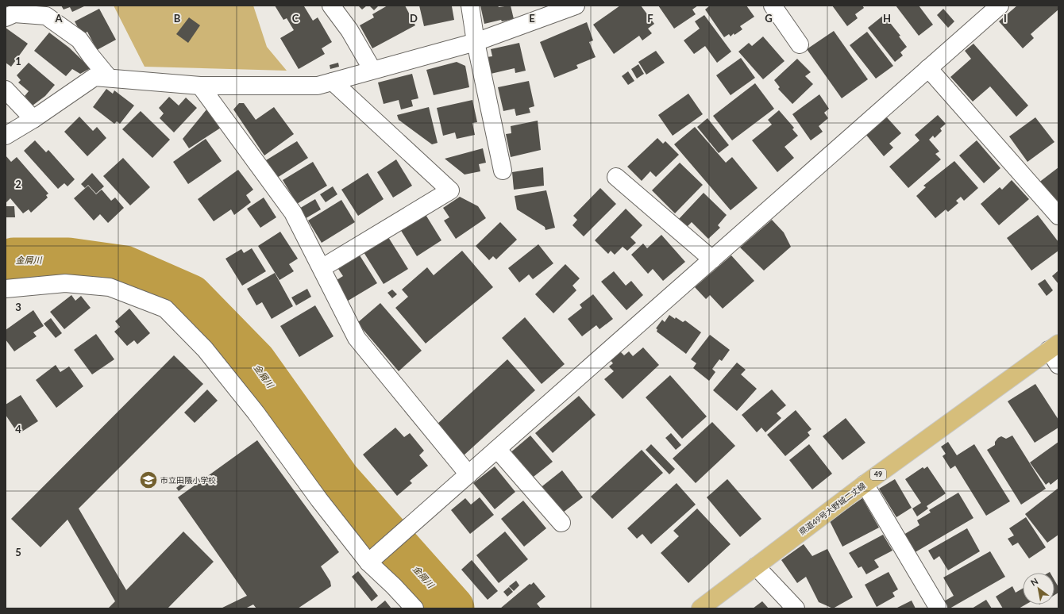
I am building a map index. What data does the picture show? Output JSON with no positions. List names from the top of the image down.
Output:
{
  "streets": {
    "main road": ["49", "県道49号大野城二丈線"]
  },
  "water": ["金屑川"],
  "places": {
    "school or university": ["市立田隈小学校"]
  },
  "north": "top left",
  "grid": {
    "columns": [
      "A",
      "B",
      "C",
      "D",
      "E",
      "F",
      "G",
      "H",
      "I"
    ],
    "rows": [
      "1",
      "2",
      "3",
      "4",
      "5"
    ]
  }
}
